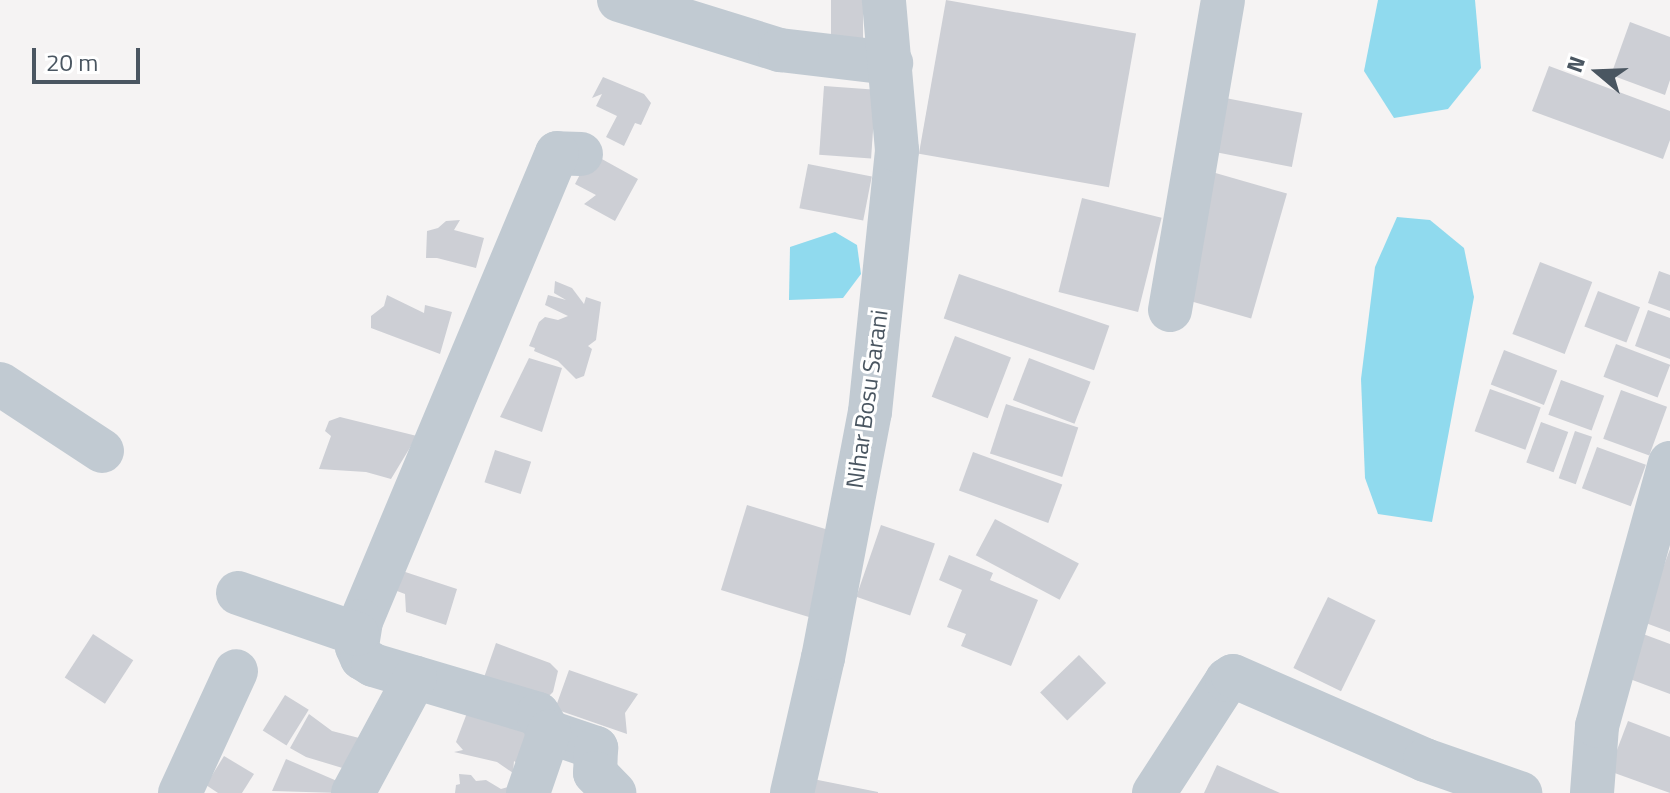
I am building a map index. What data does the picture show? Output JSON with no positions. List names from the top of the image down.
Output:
{
  "streets": {
    "street": ["Nihar Bosu Sarani"]
  },
  "scale_bar": "20 m",
  "north": "left"
}
